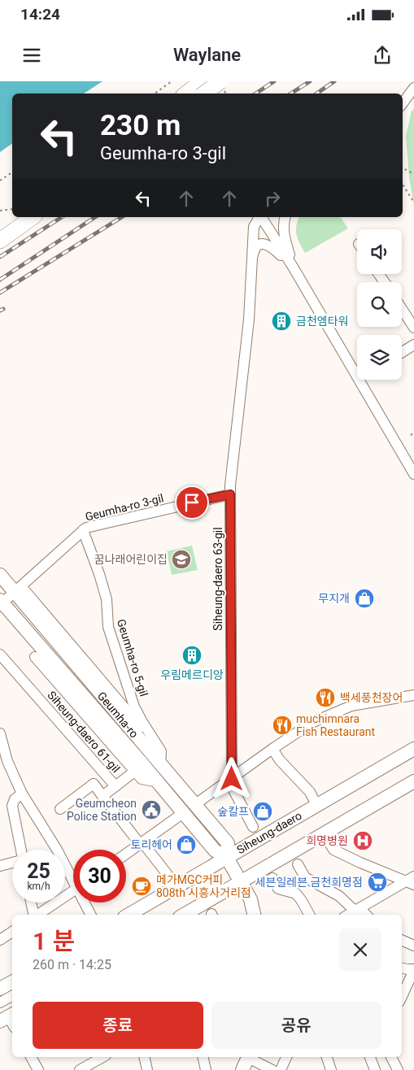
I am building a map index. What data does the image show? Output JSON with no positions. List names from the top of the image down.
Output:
{
  "streets": {
    "main road": ["Geumha-ro", "Siheung-daero"],
    "street": [
      "Geumha-ro 3-gil",
      "Siheung-daero 63-gil",
      "Geumha-ro 5-gil",
      "Siheung-daero 61-gil"
    ]
  },
  "crossings": [
    ["Geumha-ro 3-gil", "Siheung-daero 63-gil"],
    ["Geumha-ro 3-gil", "Geumha-ro 5-gil"],
    ["Geumha-ro 3-gil", "Geumha-ro"],
    ["Geumha-ro 5-gil", "Geumha-ro"],
    ["Geumha-ro", "Siheung-daero"]
  ],
  "places": {
    "building": ["금천엠타워", "우림메르디앙"],
    "school or university": ["꿈나래어린이집"],
    "shop": ["무지개", "숲칼프", "토리헤어"],
    "restaurant": ["백세풍천장어", "muchimnara Fish Restaurant"],
    "public building": ["Geumcheon Police Station"],
    "hospital": ["희명병원"],
    "supermarket": ["세븐일레븐 금천희명점"],
    "cafe": ["메가MGC커피 808th 시흥사거리점"]
  },
  "page": {
    "status": "14:24",
    "header": "Waylane",
    "turn": ["230 m", "Geumha-ro 3-gil"],
    "speed": "25 km/h",
    "limit": "30",
    "heading": ["1 분", "260 m · 14:25"],
    "buttons": ["종료", "공유"]
  }
}
